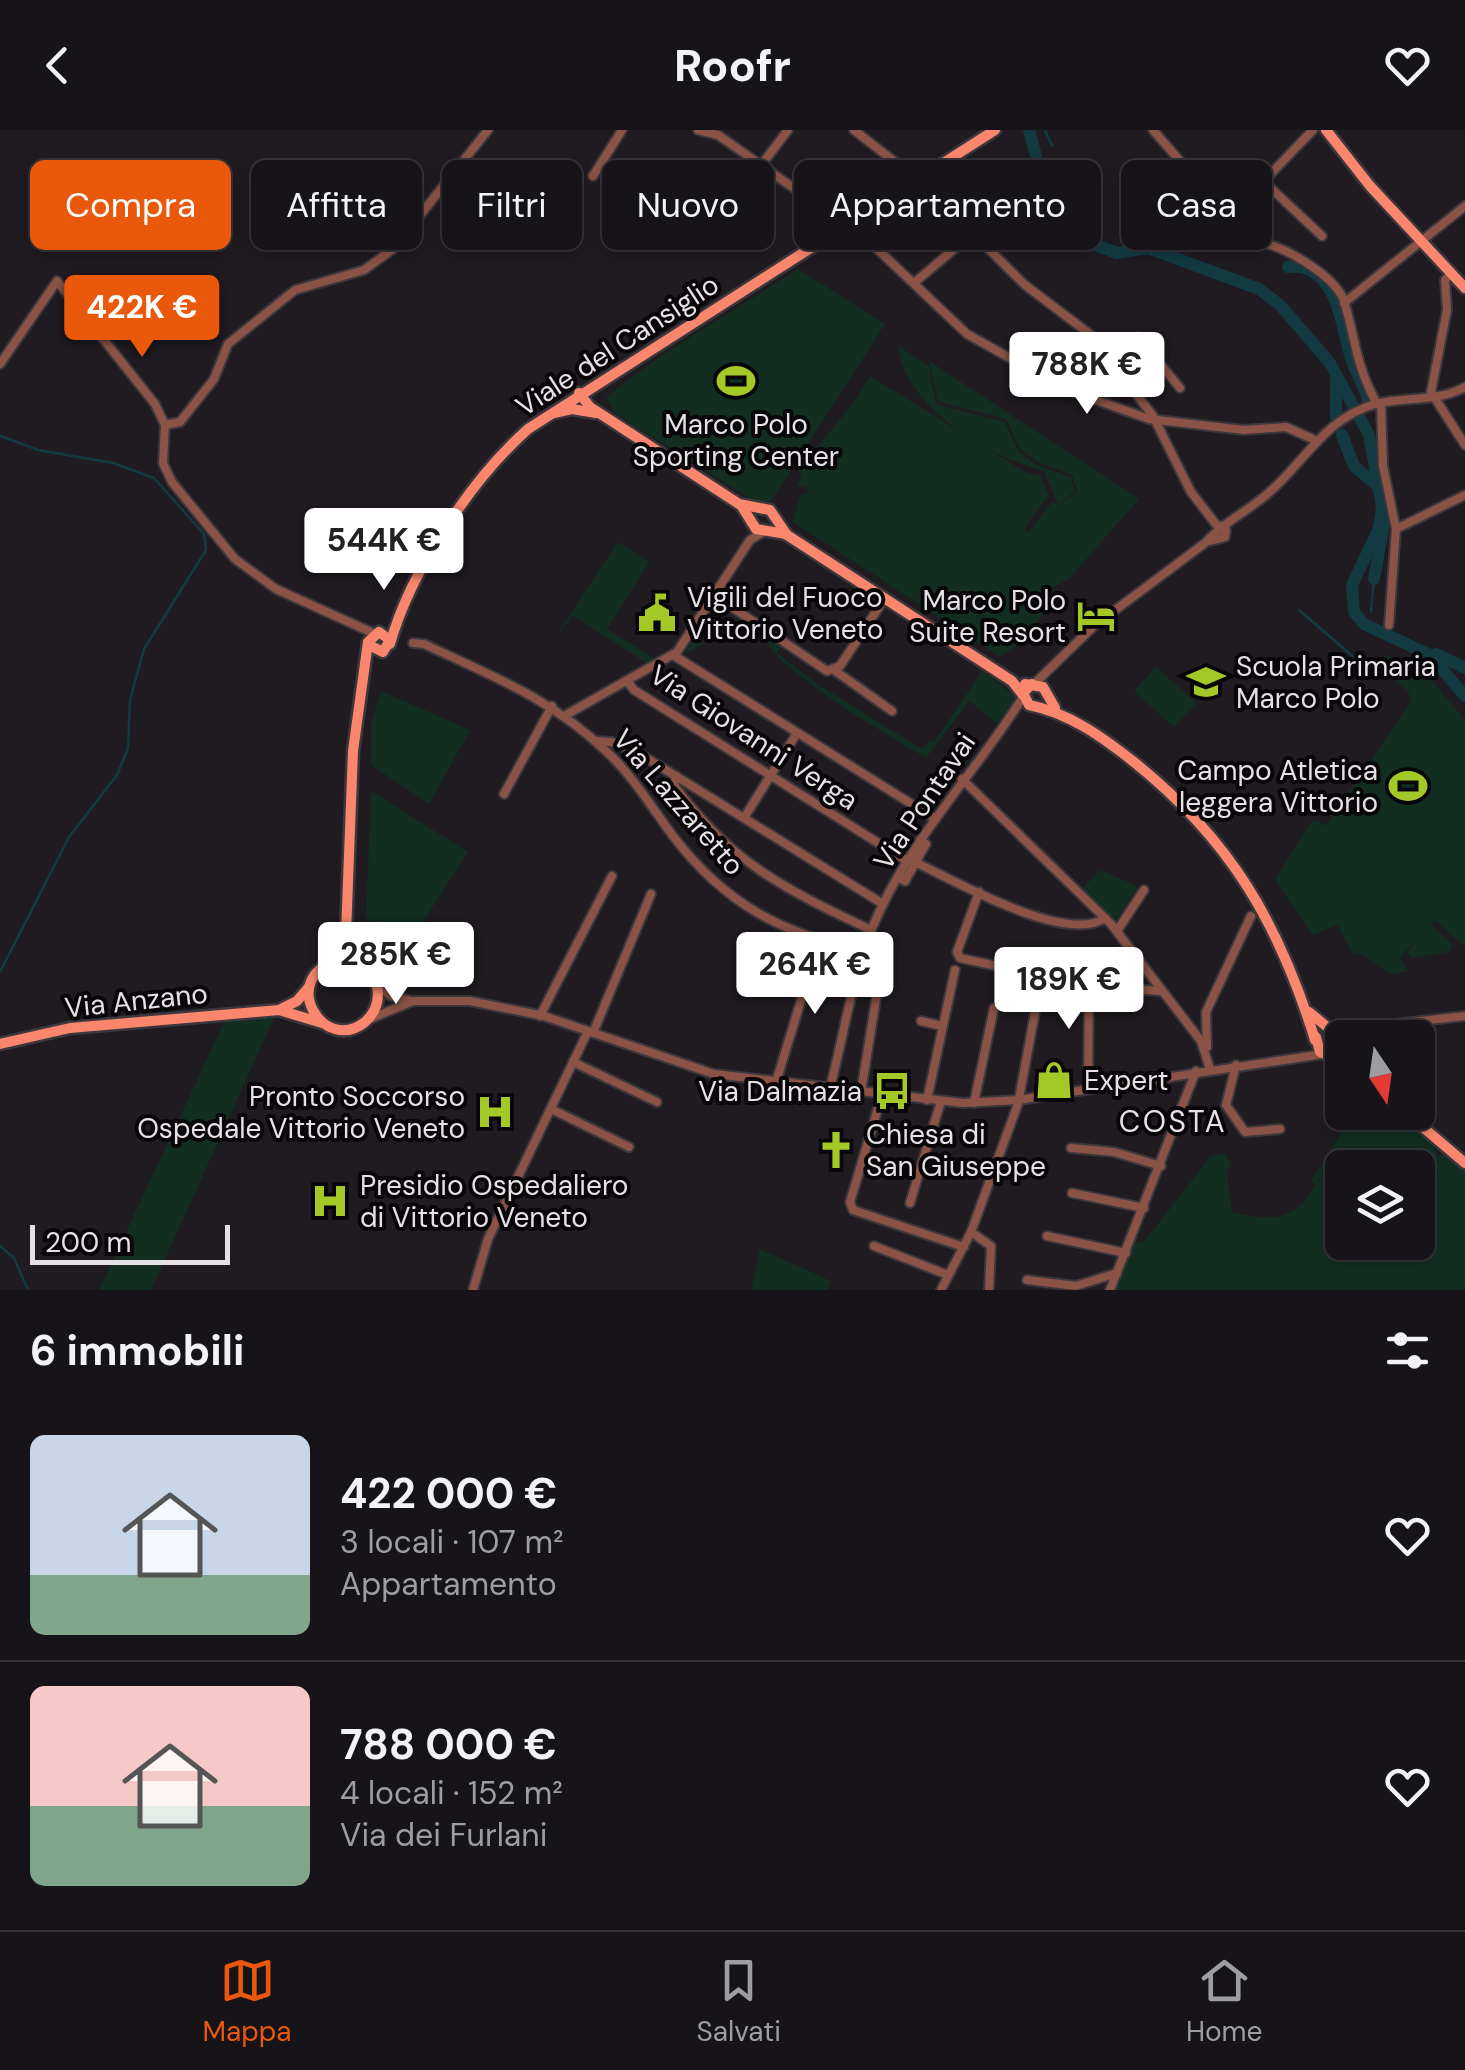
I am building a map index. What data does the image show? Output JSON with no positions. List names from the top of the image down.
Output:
{
  "streets": {
    "main road": ["Viale del Cansiglio", "Via Anzano"],
    "street": ["Via Giovanni Verga", "Via Pontavai", "Via Lazzaretto"]
  },
  "crossings": [
    ["Viale del Cansiglio", "Via Anzano"],
    ["Via Giovanni Verga", "Via Pontavai"],
    ["Via Pontavai", "Via Lazzaretto"]
  ],
  "districts": ["COSTA"],
  "places": {
    "sports": ["Marco Polo Sporting Center", "Campo Atletica leggera Vittorio"],
    "public building": ["Vigili del Fuoco Vittorio Veneto"],
    "hotel": ["Marco Polo Suite Resort"],
    "school or university": ["Scuola Primaria Marco Polo"],
    "shop": ["Expert"],
    "bus stop": ["Via Dalmazia"],
    "hospital": ["Pronto Soccorso Ospedale Vittorio Veneto", "Presidio Ospedaliero di Vittorio Veneto"],
    "church": ["Chiesa di San Giuseppe"]
  },
  "scale_bar": "200 m",
  "north": "bottom",
  "page": {
    "header": "Roofr",
    "chip": [
      "Compra",
      "Affitta",
      "Filtri",
      "Nuovo",
      "Appartamento",
      "Casa"
    ],
    "price": [
      "422K €",
      "788K €",
      "544K €",
      "285K €",
      "264K €",
      "189K €"
    ],
    "scale": "200 m",
    "heading": "6 immobili",
    "list": [
      {
        "name": "422 000 €",
        "note": "3 locali · 107 m² · Appartamento"
      },
      {
        "name": "788 000 €",
        "note": "4 locali · 152 m² · Via dei Furlani"
      }
    ],
    "tabs": ["Mappa", "Salvati", "Home"]
  }
}
